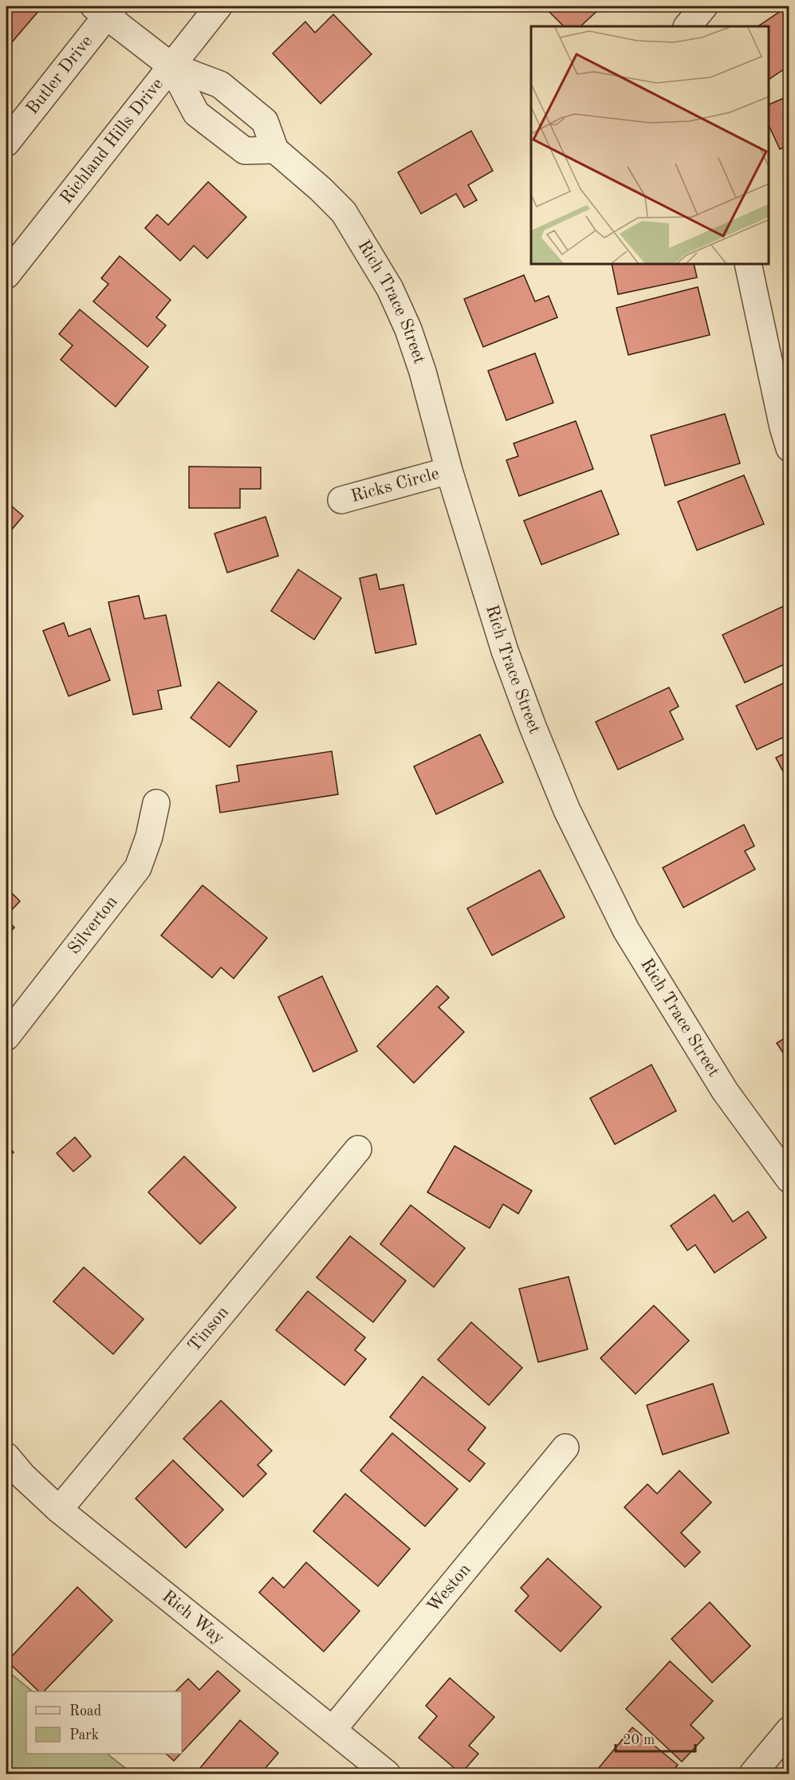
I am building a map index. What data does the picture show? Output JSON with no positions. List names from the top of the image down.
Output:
{
  "streets": {
    "street": [
      "Butler Drive",
      "Richland Hills Drive",
      "Rich Trace Street",
      "Ricks Circle",
      "Silverton",
      "Tinson",
      "Weston",
      "Rich Way"
    ]
  },
  "crossings": [
    ["Richland Hills Drive", "Rich Trace Street"],
    ["Rich Trace Street", "Ricks Circle"],
    ["Tinson", "Rich Way"],
    ["Weston", "Rich Way"]
  ],
  "legend": ["Road", "Park"],
  "scale_bar": "20 m"
}
